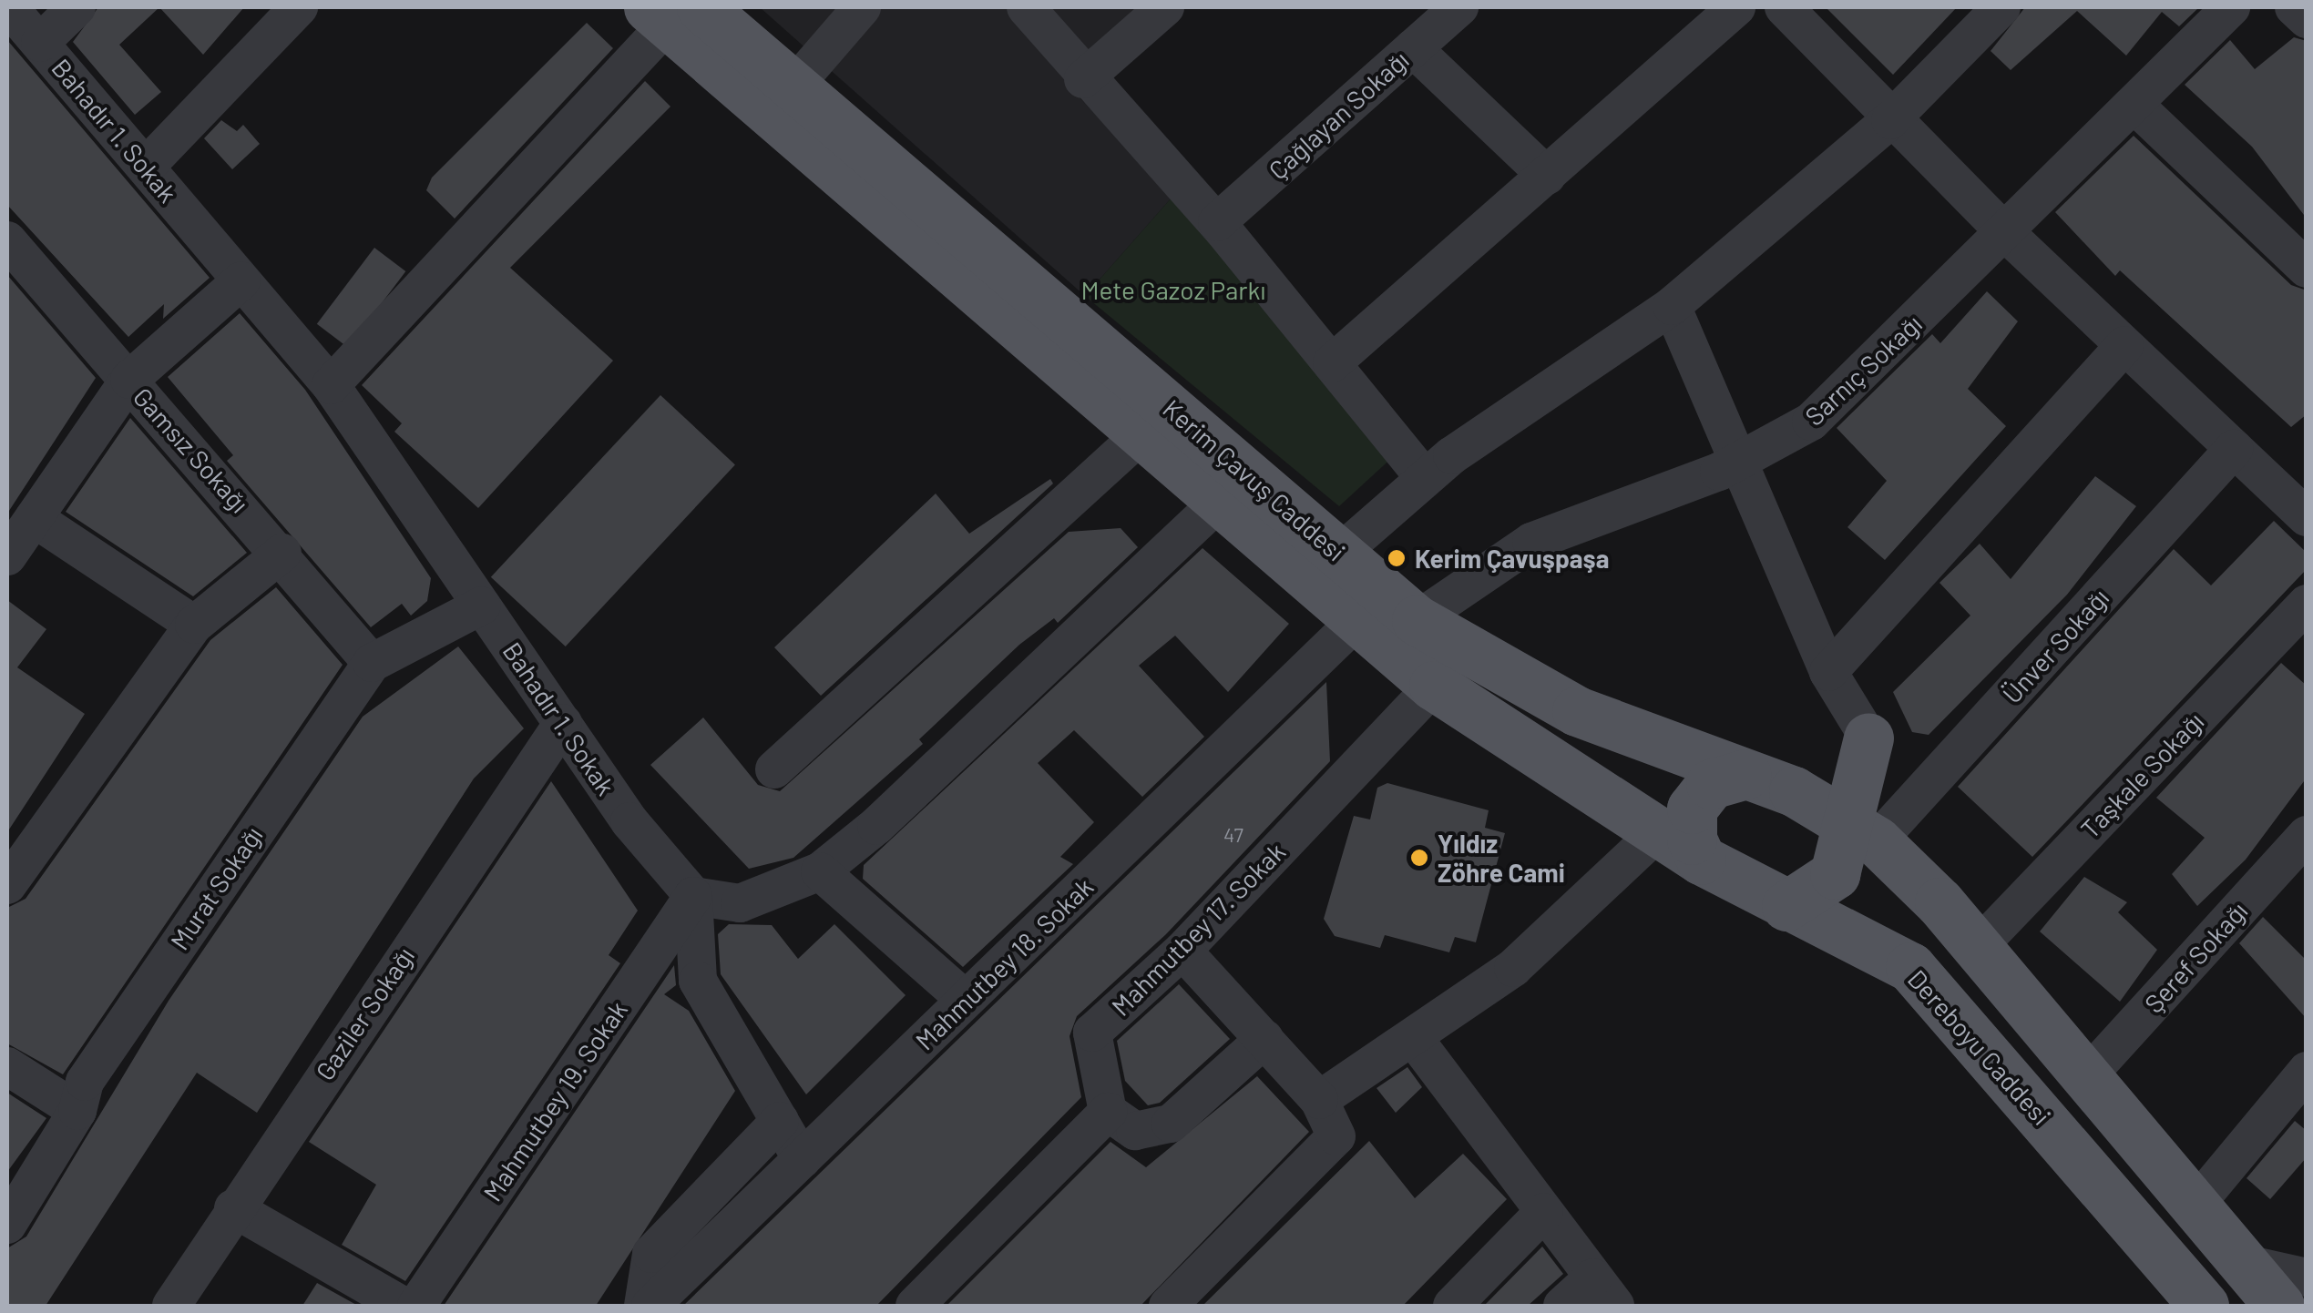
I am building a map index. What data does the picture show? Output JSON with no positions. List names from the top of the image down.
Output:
{
  "streets": {
    "main road": ["Kerim Çavuş Caddesi", "Dereboyu Caddesi"],
    "street": [
      "Çağlayan Sokağı",
      "Bahadır 1. Sokak",
      "Sarnıç Sokağı",
      "Gamsız Sokağı",
      "Ünver Sokağı",
      "Taşkale Sokağı",
      "Murat Sokağı",
      "Mahmutbey 17. Sokak",
      "Şeref Sokağı",
      "Mahmutbey 18. Sokak",
      "Gaziler Sokağı",
      "Mahmutbey 19. Sokak"
    ]
  },
  "crossings": [
    ["Bahadır 1. Sokak", "Murat Sokağı"],
    ["Bahadır 1. Sokak", "Gaziler Sokağı"],
    ["Bahadır 1. Sokak", "Mahmutbey 19. Sokak"],
    ["Sarnıç Sokağı", "Kerim Çavuş Caddesi"],
    ["Gamsız Sokağı", "Murat Sokağı"],
    ["Kerim Çavuş Caddesi", "Ünver Sokağı"],
    ["Kerim Çavuş Caddesi", "Mahmutbey 17. Sokak"],
    ["Kerim Çavuş Caddesi", "Mahmutbey 18. Sokak"],
    ["Kerim Çavuş Caddesi", "Dereboyu Caddesi"]
  ],
  "parks": ["Mete Gazoz Parkı"],
  "places": ["Kerim Çavuşpaşa", "Yıldız Zöhre Cami"],
  "house_numbers": ["47"]
}
